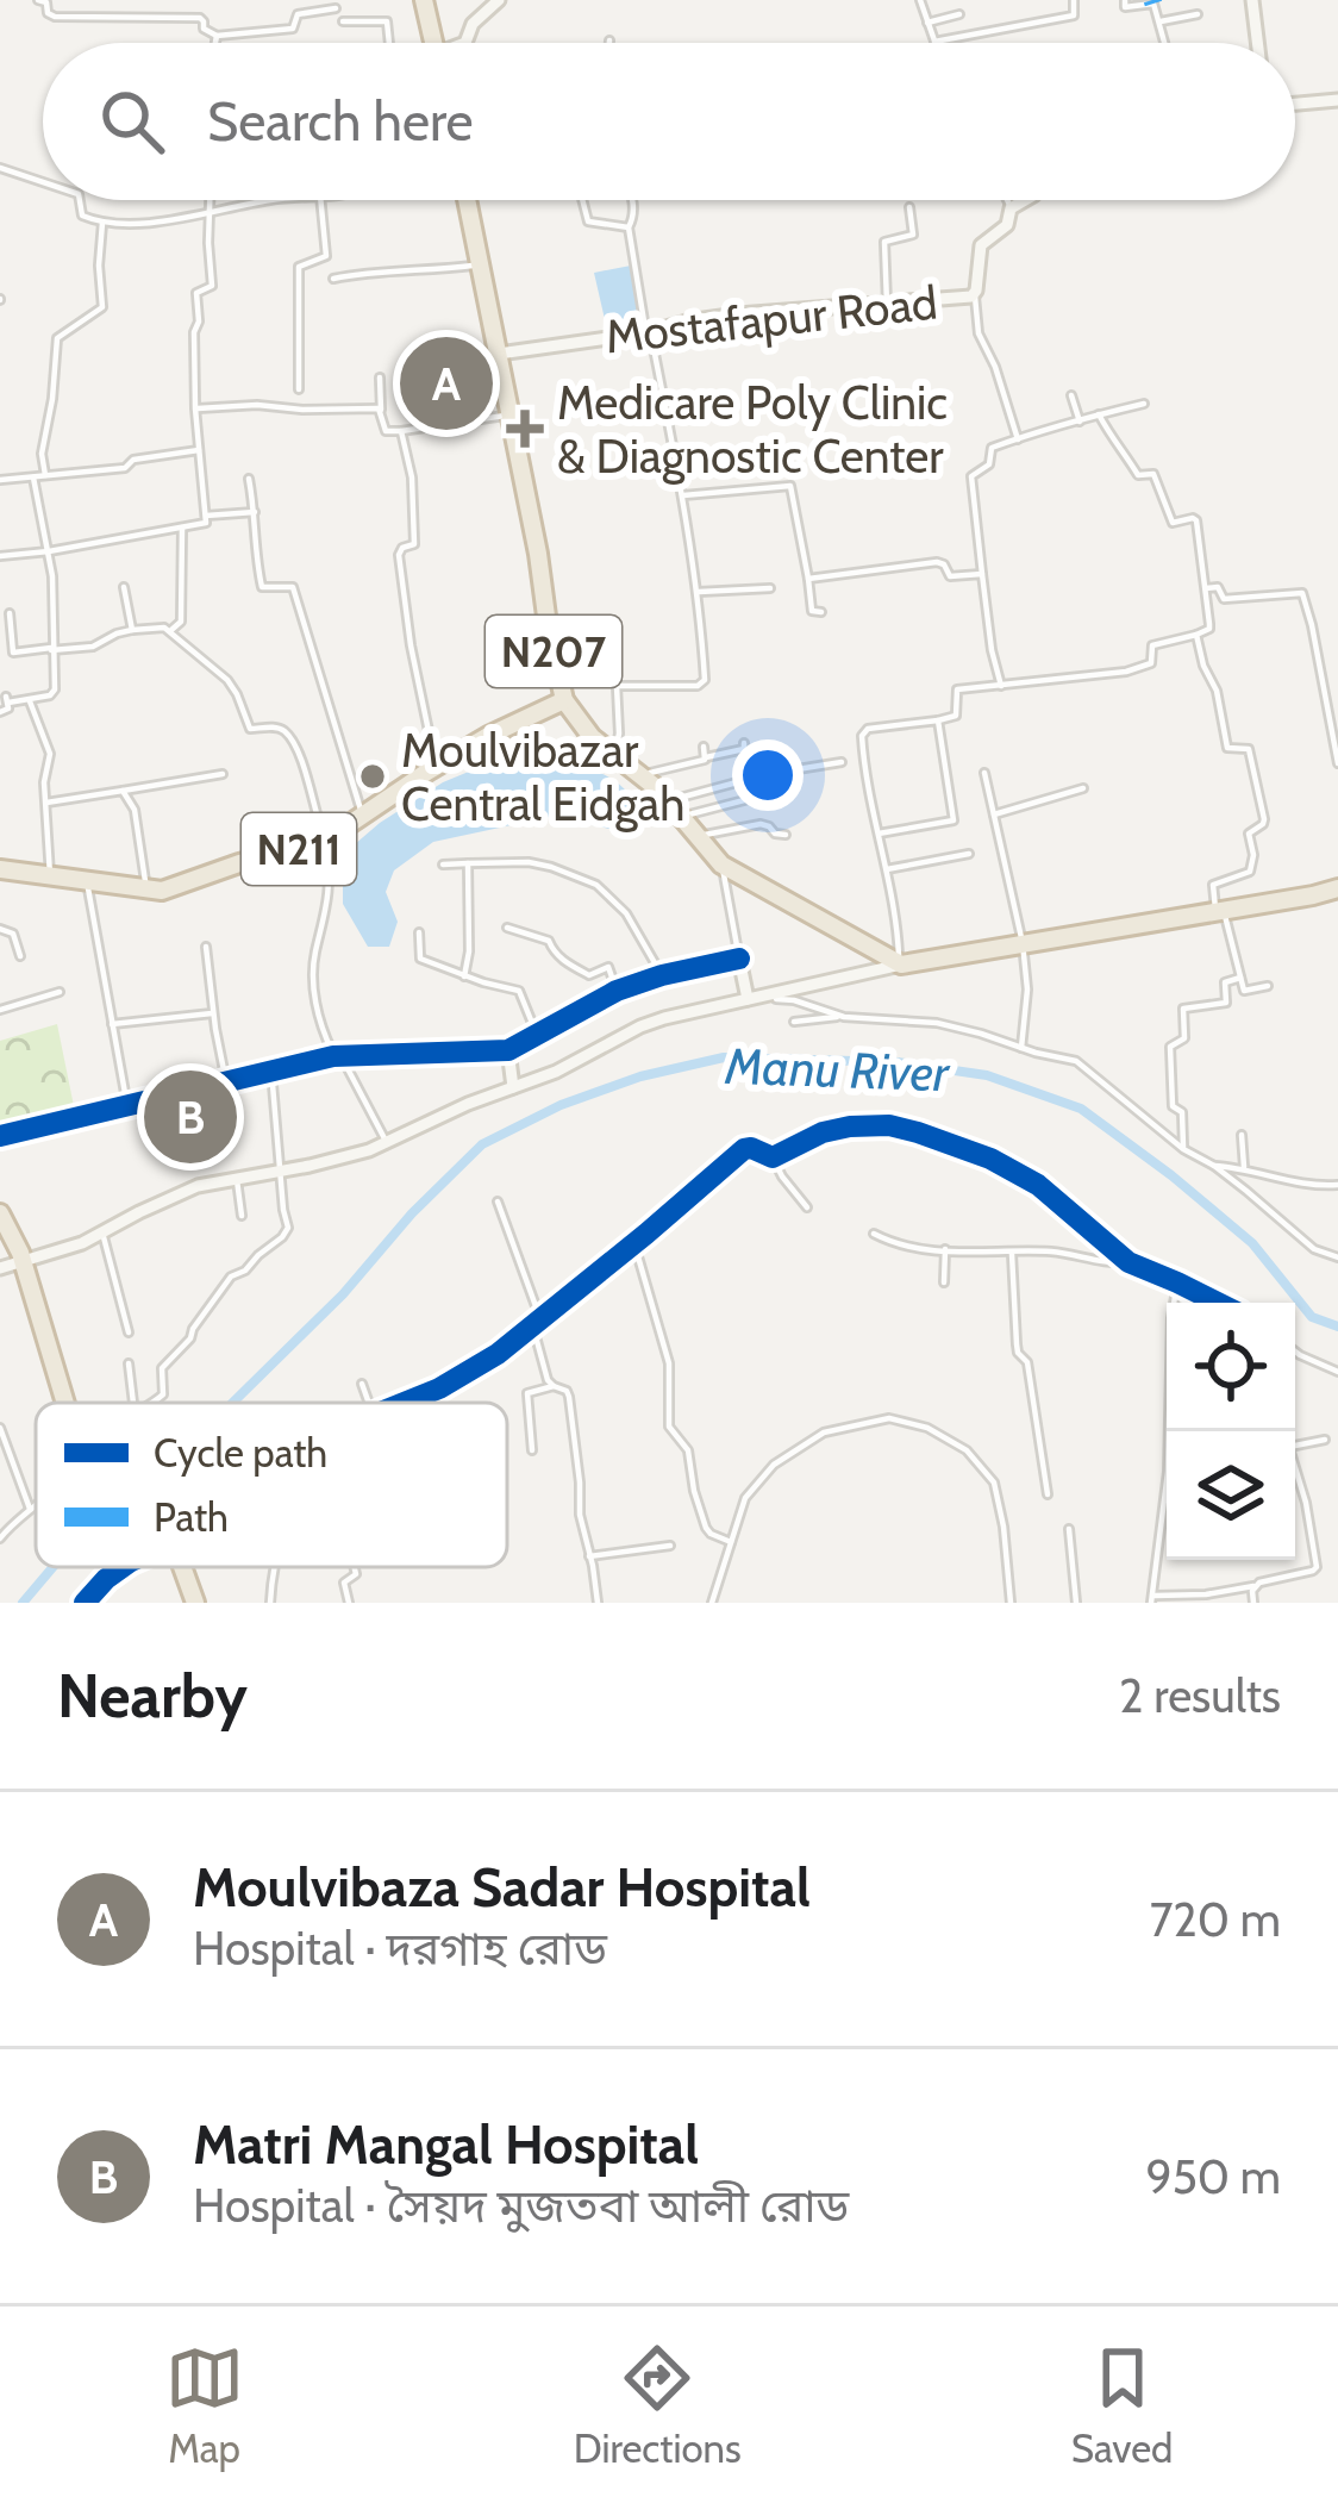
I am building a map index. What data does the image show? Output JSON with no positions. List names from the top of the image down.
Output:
{
  "streets": {
    "highway": ["N207", "N211"],
    "street": ["Mostafapur Road"]
  },
  "crossings": [
    ["Mostafapur Road", "N207"],
    ["N207", "N211"]
  ],
  "water": ["Manu River"],
  "places": {
    "health": ["Medicare Poly Clinic & Diagnostic Center"],
    "other": ["Moulvibazar Central Eidgah"]
  },
  "legend": ["Cycle path", "Path"],
  "page": {
    "search": "Search here",
    "pins": ["A", "B"],
    "heading": ["Nearby", "2 results"],
    "list": [
      {
        "mark": "A",
        "name": "Moulvibaza Sadar Hospital",
        "note": "Hospital · দরগাহ রোড",
        "value": "720 m"
      },
      {
        "mark": "B",
        "name": "Matri Mangal Hospital",
        "note": "Hospital · সৈয়দ মুজতবা আলী রোড",
        "value": "950 m"
      }
    ],
    "nav": ["Map", "Directions", "Saved"]
  }
}
